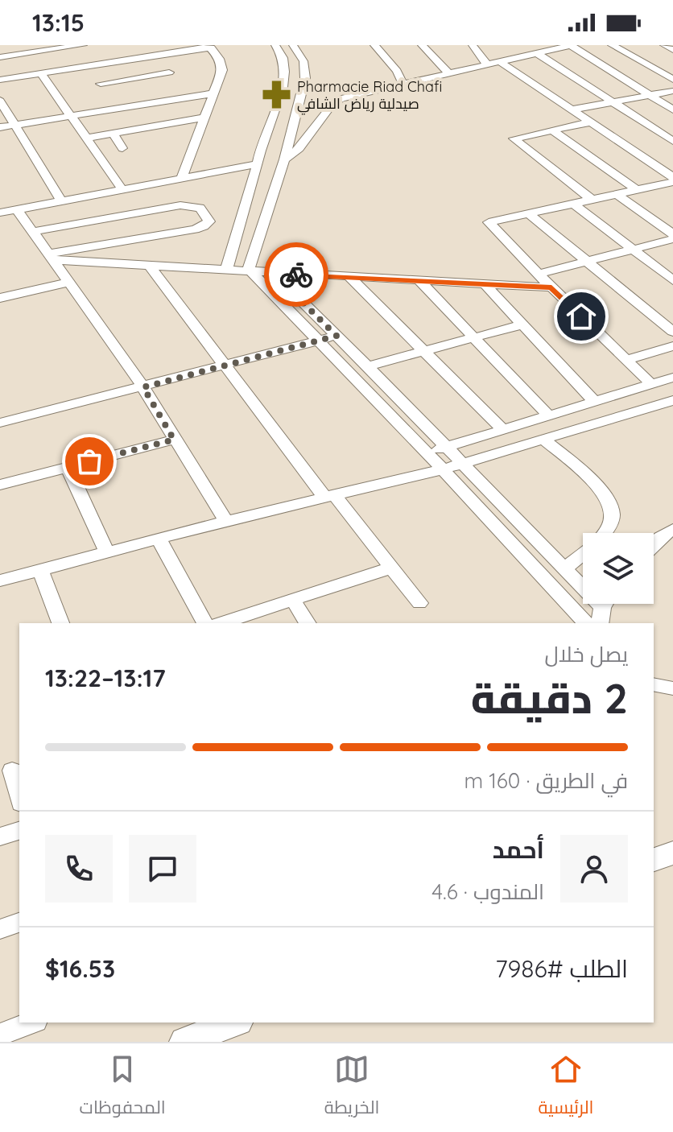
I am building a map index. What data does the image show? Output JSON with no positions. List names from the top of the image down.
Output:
{
  "places": {
    "pharmacy": ["Pharmacie Riad Chafi صيدلية رياض الشافي"]
  },
  "page": {
    "status": "13:15",
    "heading": ["2 دقيقة", "يصل خلال", "13:17–13:22"],
    "panel": [
      "أحمد",
      "المندوب · 4.6",
      "الطلب #7986",
      "$16.53"
    ],
    "bar": "في الطريق · 160 m",
    "tabs": ["الرئيسية", "الخريطة", "المحفوظات"]
  }
}
